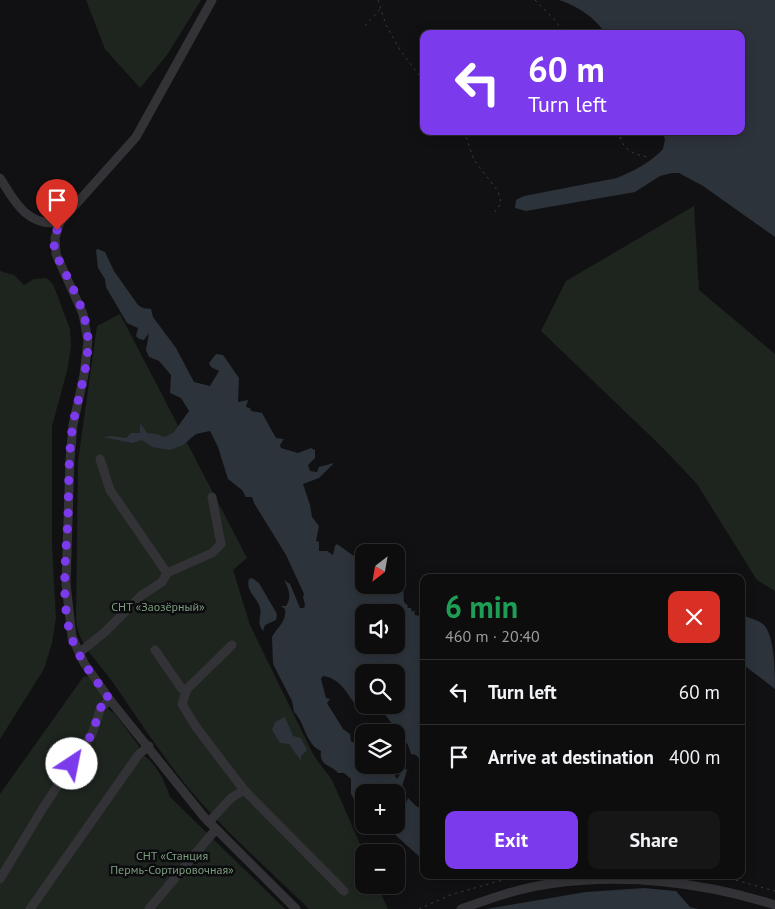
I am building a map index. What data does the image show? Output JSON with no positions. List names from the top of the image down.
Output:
{
  "parks": ["СНТ «Заозёрный»", "СНТ «Станция Пермь-Сортировочная»"],
  "north": "bottom left",
  "page": {
    "turn": ["60 m", "Turn left"],
    "map_buttons": ["+", "−"],
    "heading": ["6 min", "460 m · 20:40"],
    "list": [
      {
        "name": "Turn left",
        "value": "60 m"
      },
      {
        "name": "Arrive at destination",
        "value": "400 m"
      }
    ],
    "buttons": ["Exit", "Share"]
  }
}
